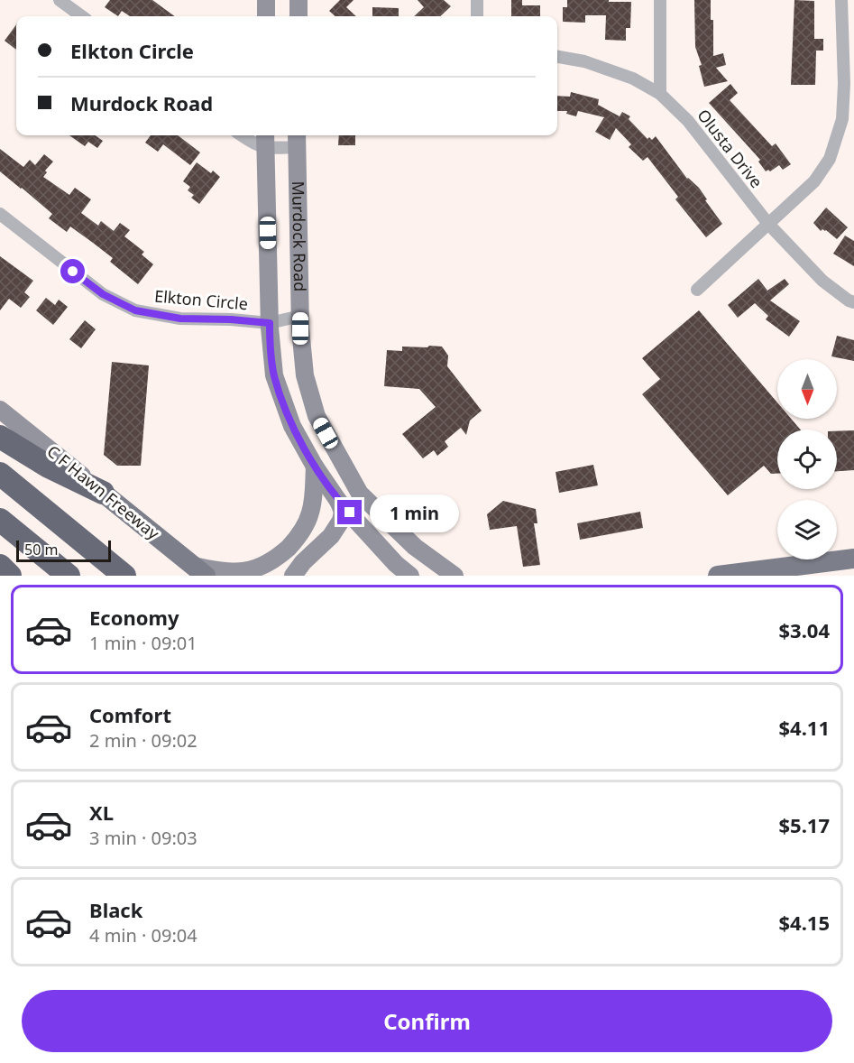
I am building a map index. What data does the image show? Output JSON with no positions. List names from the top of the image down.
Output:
{
  "streets": {
    "main road": ["Murdock Road", "C F Hawn Freeway"],
    "street": ["Olusta Drive", "Elkton Circle"]
  },
  "crossings": [
    ["Murdock Road", "Elkton Circle"]
  ],
  "scale_bar": "50 m",
  "north": "bottom",
  "page": {
    "banner": ["Elkton Circle", "Murdock Road"],
    "bubble": "1 min",
    "scale": "50 m",
    "list": [
      {
        "name": "Economy",
        "note": "1 min · 09:01",
        "value": "$3.04"
      },
      {
        "name": "Comfort",
        "note": "2 min · 09:02",
        "value": "$4.11"
      },
      {
        "name": "XL",
        "note": "3 min · 09:03",
        "value": "$5.17"
      },
      {
        "name": "Black",
        "note": "4 min · 09:04",
        "value": "$4.15"
      }
    ],
    "buttons": "Confirm"
  }
}
